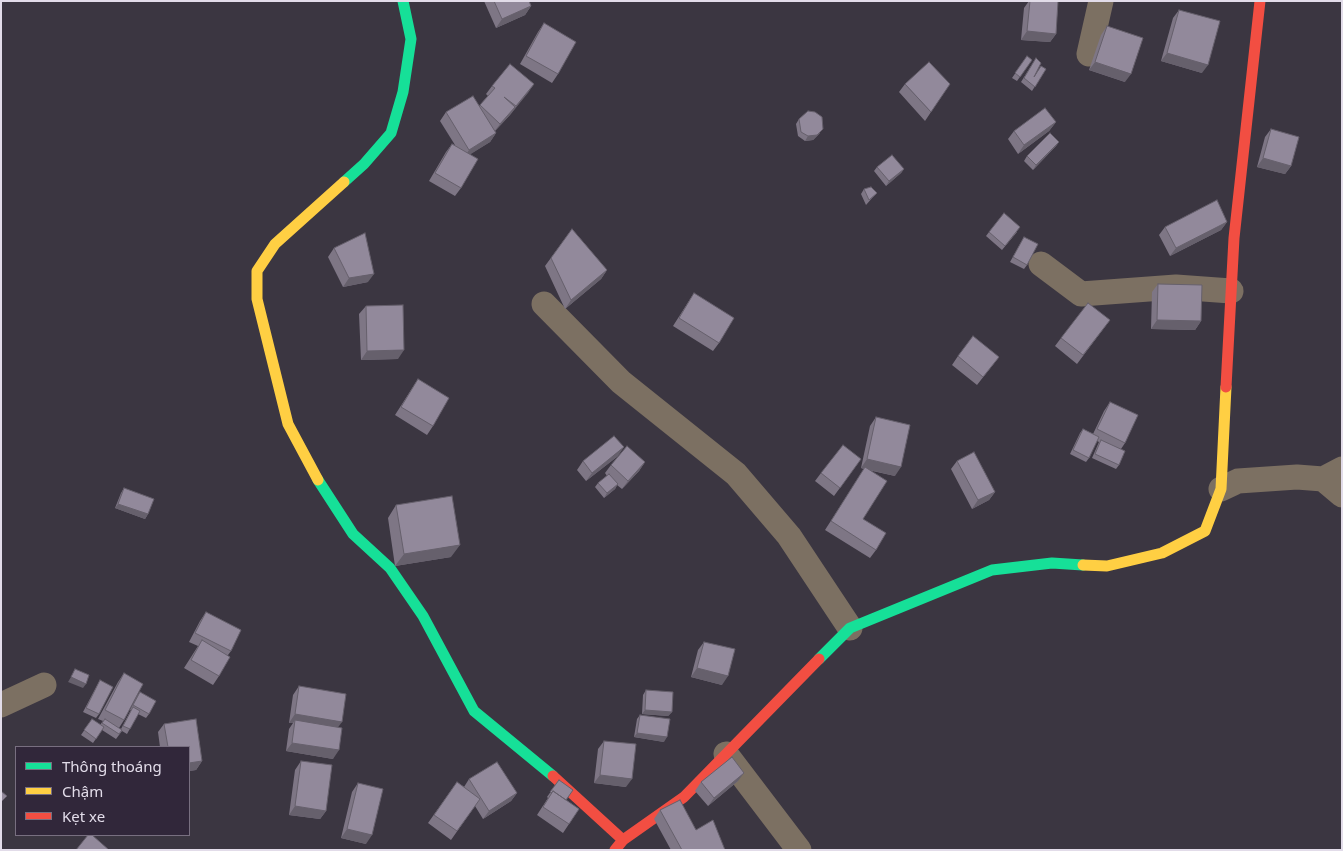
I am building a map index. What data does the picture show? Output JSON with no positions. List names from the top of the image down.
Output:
{
  "legend": ["Thông thoáng", "Chậm", "Kẹt xe"]
}
